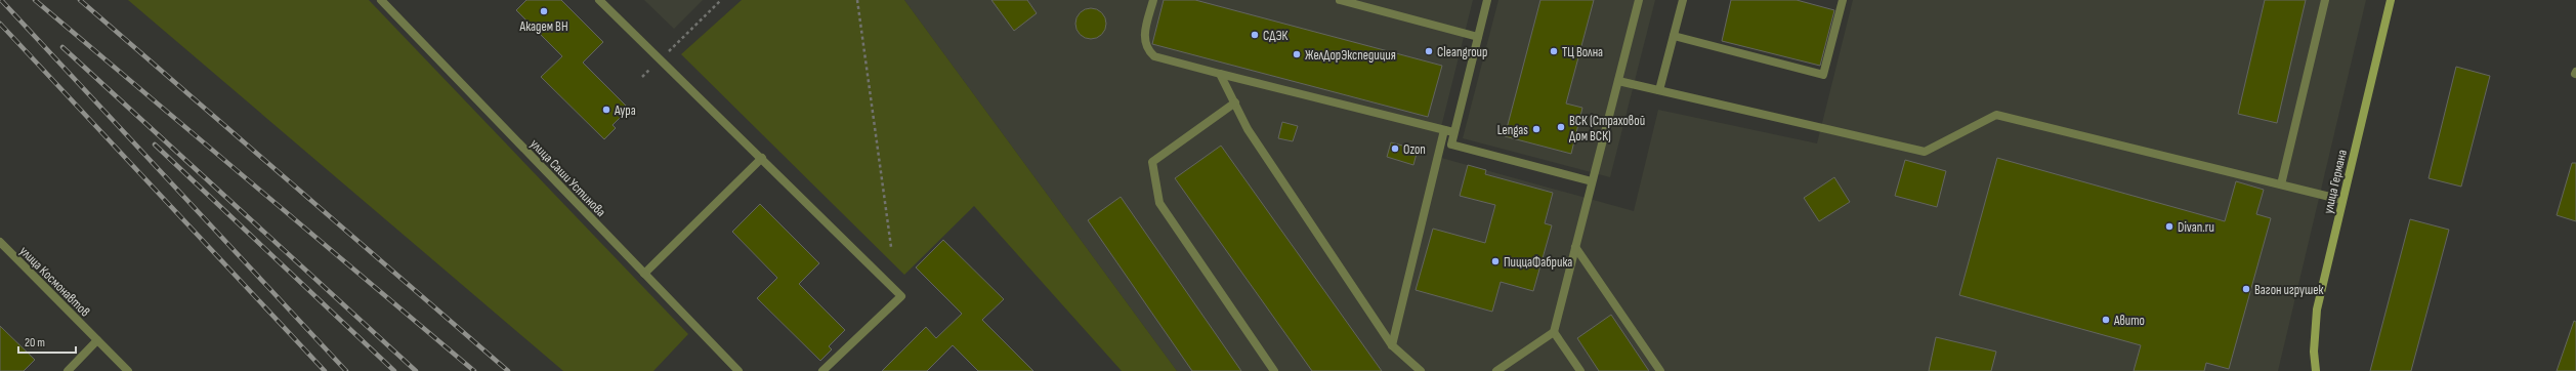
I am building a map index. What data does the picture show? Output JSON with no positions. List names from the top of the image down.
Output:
{
  "streets": {
    "main road": ["улица Германа"],
    "street": ["улица Саши Устинова", "улица Космонавтов"]
  },
  "places": [
    "Академ ВН",
    "СДЭК",
    "Cleangroup",
    "ТЦ Волна",
    "ЖелДорЭкспедиция",
    "Аура",
    "ВСК (Страховой Дом ВСК)",
    "Lengas",
    "Ozon",
    "Divan.ru",
    "ПиццаФабрика",
    "Вагон игрушек",
    "Авито"
  ],
  "scale_bar": "20 m"
}
